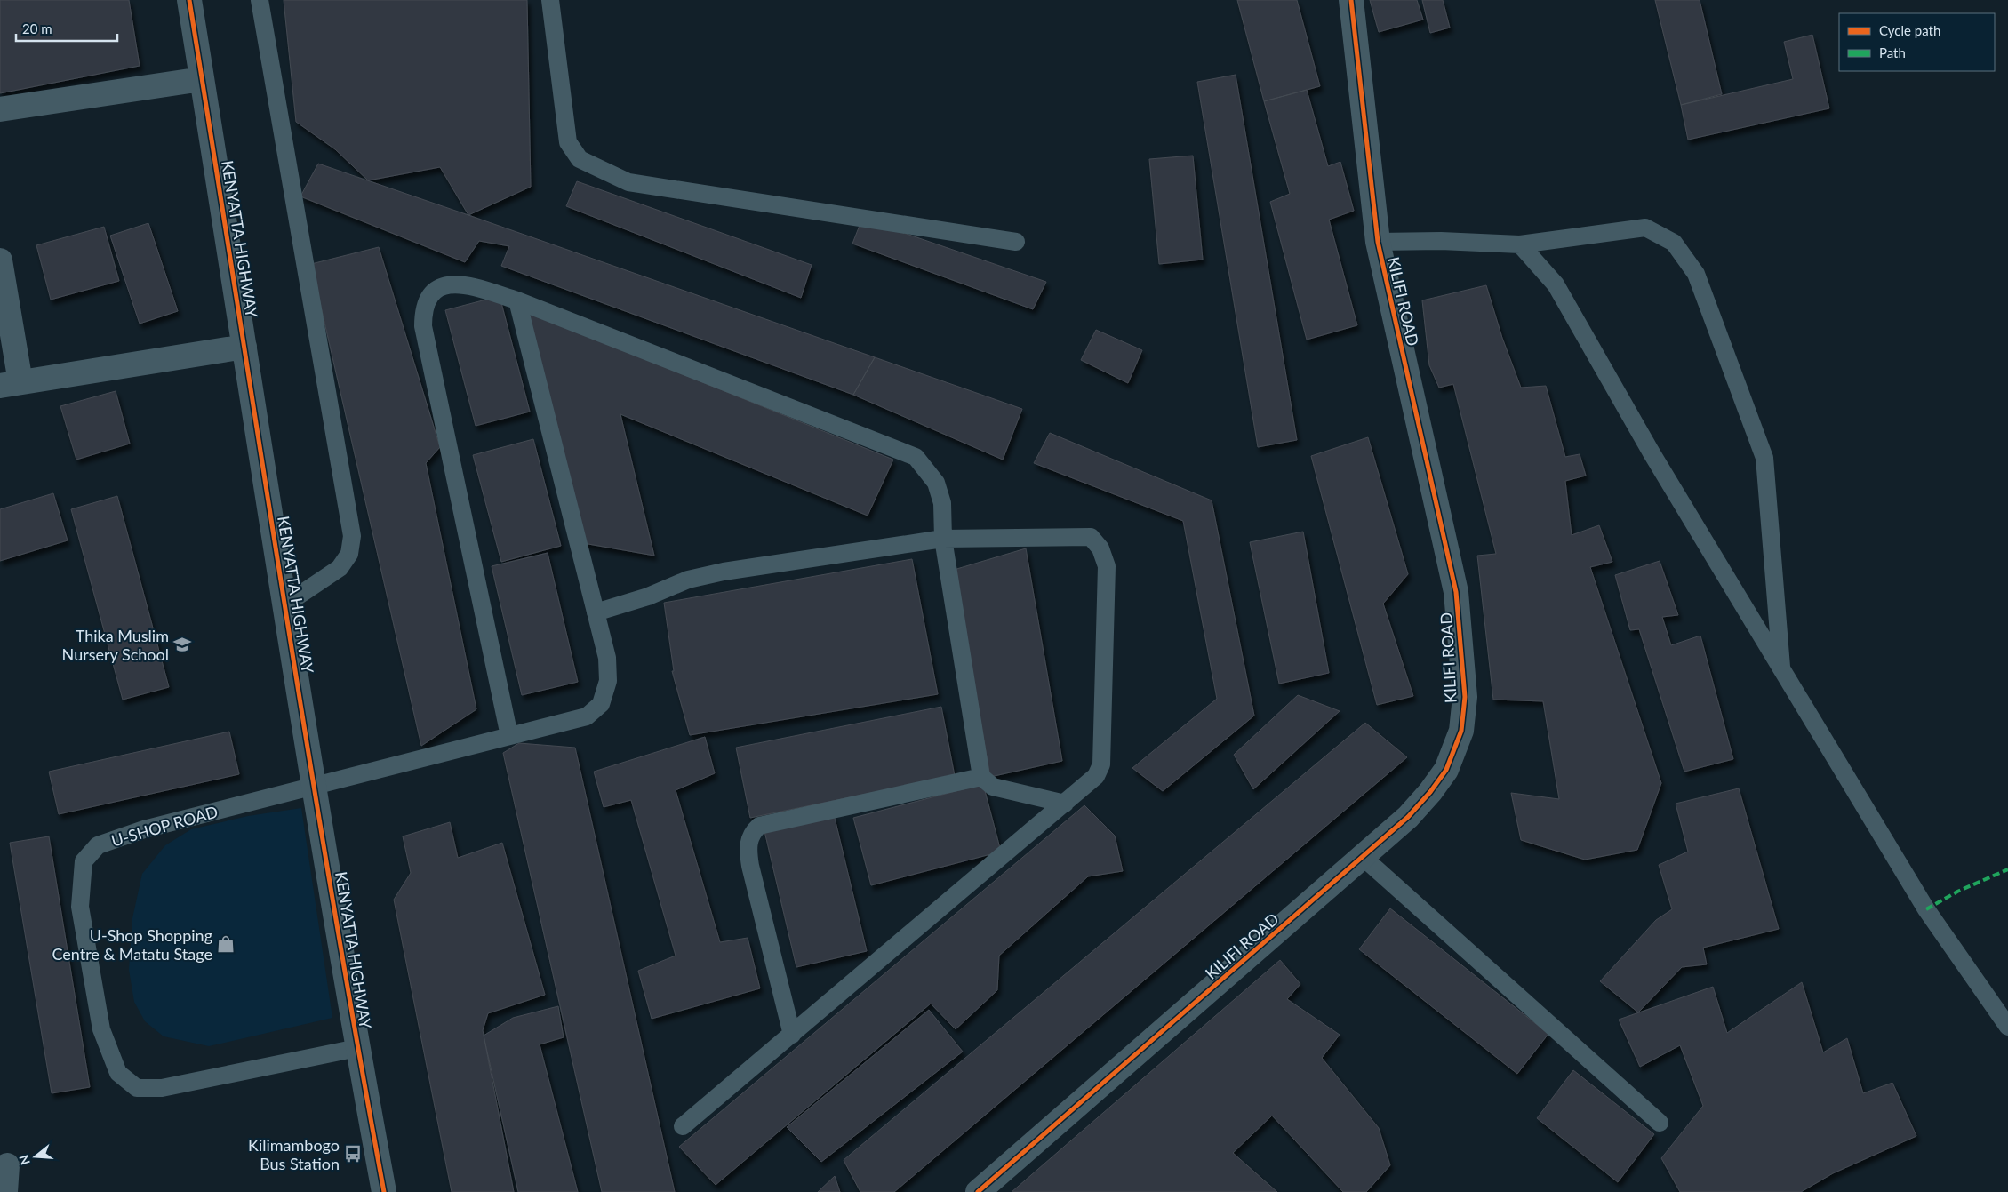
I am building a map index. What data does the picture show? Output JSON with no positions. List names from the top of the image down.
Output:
{
  "streets": {
    "street": ["KENYATTA HIGHWAY", "KILIFI ROAD"],
    "lane": ["U-SHOP ROAD"]
  },
  "crossings": [
    ["KENYATTA HIGHWAY", "U-SHOP ROAD"]
  ],
  "places": {
    "school or university": ["Thika Muslim Nursery School"],
    "shop": ["U-Shop Shopping Centre & Matatu Stage"],
    "bus stop": ["Kilimambogo Bus Station"]
  },
  "legend": ["Cycle path", "Path"],
  "scale_bar": "20 m",
  "north": "left"
}
